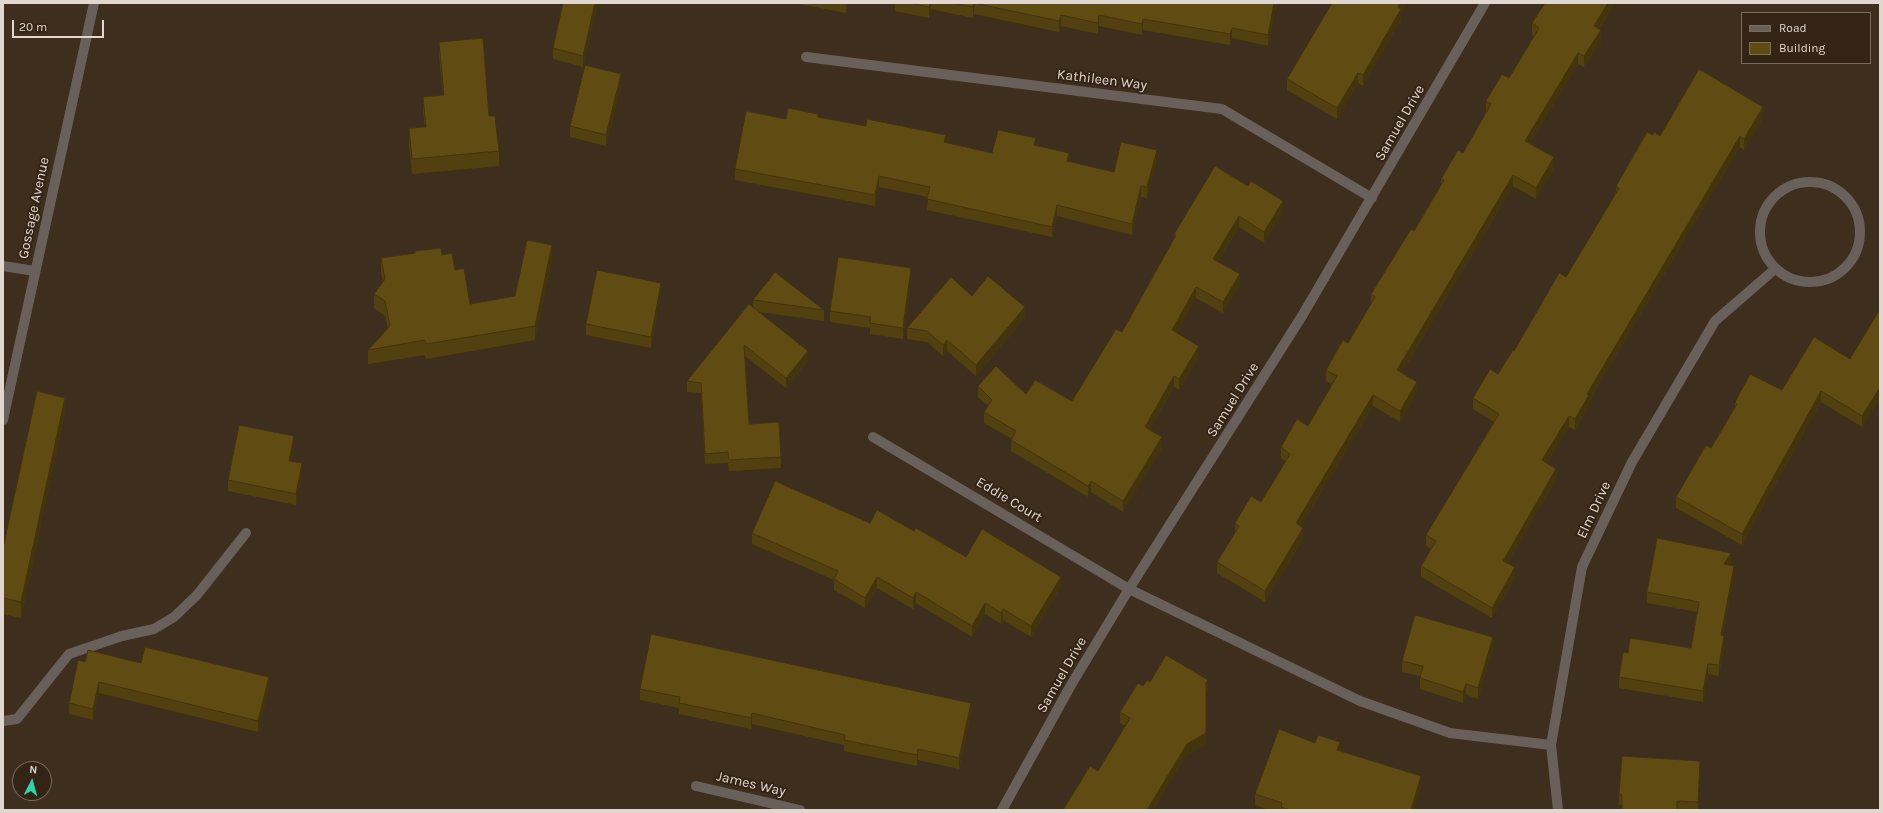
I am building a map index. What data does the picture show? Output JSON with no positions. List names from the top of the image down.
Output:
{
  "streets": {
    "street": [
      "Kathileen Way",
      "Samuel Drive",
      "Gossage Avenue",
      "Eddie Court",
      "Elm Drive",
      "James Way"
    ]
  },
  "crossings": [
    ["Kathileen Way", "Samuel Drive"],
    ["Samuel Drive", "Eddie Court"],
    ["Eddie Court", "Elm Drive"]
  ],
  "legend": ["Road", "Building"],
  "scale_bar": "20 m",
  "north": "top"
}
